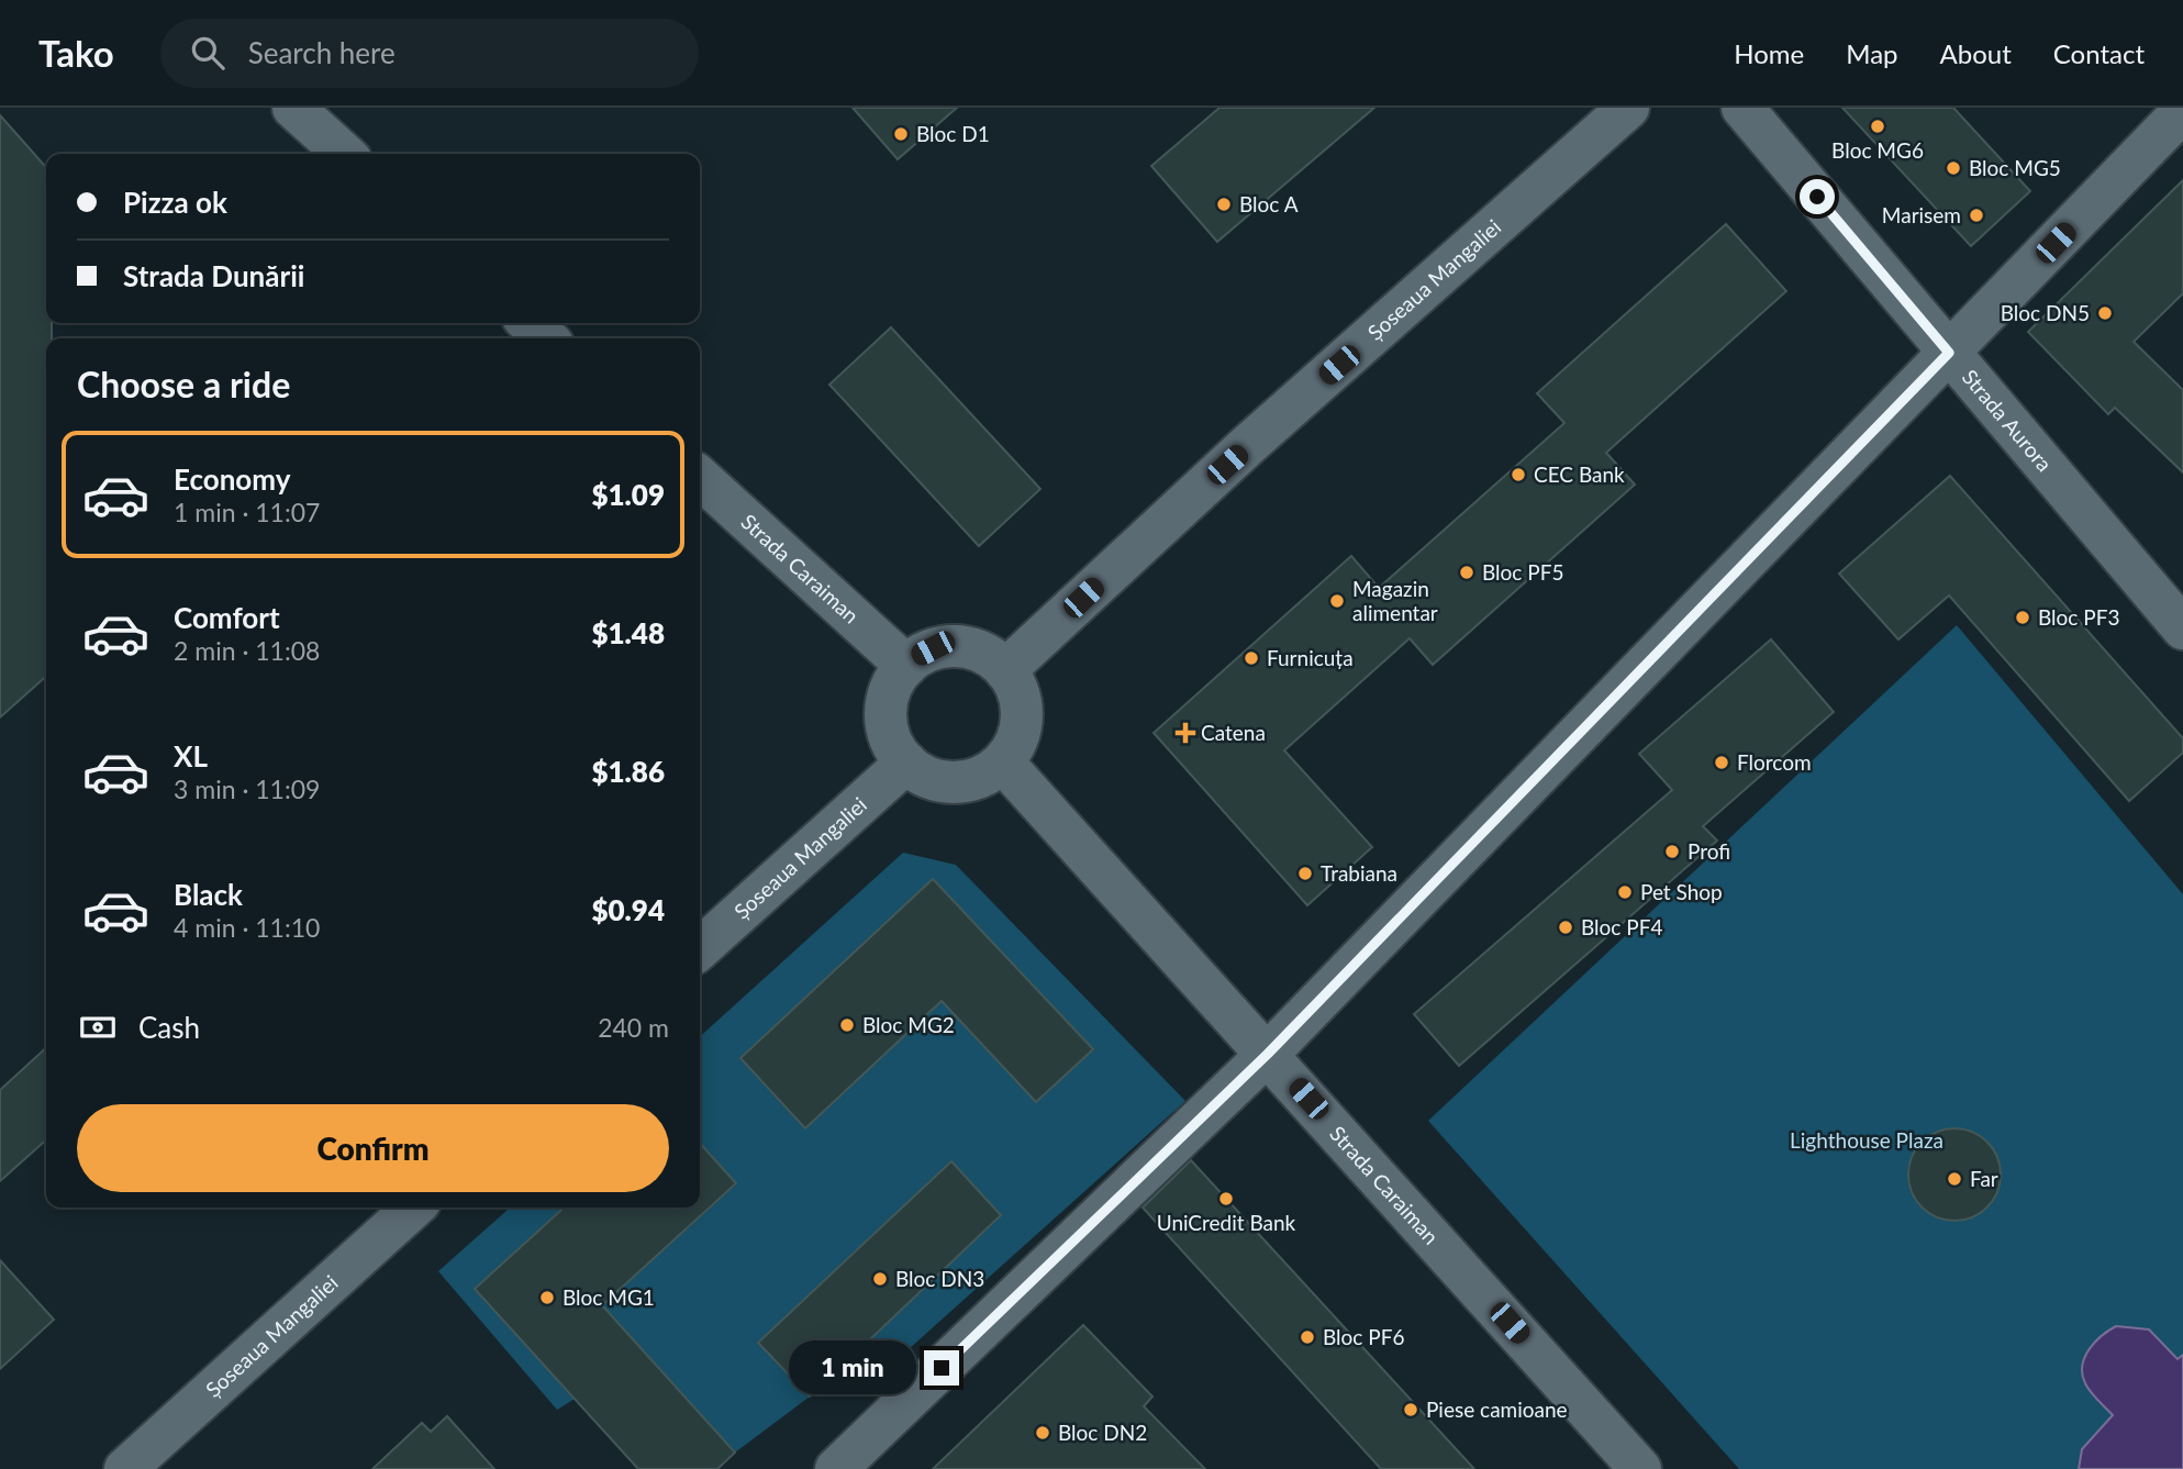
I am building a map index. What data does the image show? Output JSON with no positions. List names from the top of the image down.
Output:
{
  "streets": {
    "street": ["Șoseaua Mangaliei", "Strada Aurora", "Strada Caraiman"]
  },
  "crossings": [
    ["Șoseaua Mangaliei", "Strada Caraiman"]
  ],
  "parks": ["Lighthouse Plaza"],
  "places": {
    "other": [
      "Bloc MG6",
      "Bloc D1",
      "Bloc MG5",
      "Bloc A",
      "Marisem",
      "Bloc DN5",
      "CEC Bank",
      "Bloc PF5",
      "Magazin alimentar",
      "Bloc PF3",
      "Furnicuța",
      "Florcom",
      "Profi",
      "Trabiana",
      "Pet Shop",
      "Bloc PF4",
      "Bloc MG2",
      "Far",
      "UniCredit Bank",
      "Bloc DN3",
      "Bloc MG1",
      "Bloc PF6",
      "Piese camioane",
      "Bloc DN2"
    ],
    "health": ["Catena"]
  },
  "page": {
    "header": "Tako",
    "search": "Search here",
    "nav": [
      "Home",
      "Map",
      "About",
      "Contact"
    ],
    "banner": ["Pizza ok", "Strada Dunării"],
    "heading": "Choose a ride",
    "list": [
      {
        "name": "Economy",
        "note": "1 min · 11:07",
        "value": "$1.09"
      },
      {
        "name": "Comfort",
        "note": "2 min · 11:08",
        "value": "$1.48"
      },
      {
        "name": "XL",
        "note": "3 min · 11:09",
        "value": "$1.86"
      },
      {
        "name": "Black",
        "note": "4 min · 11:10",
        "value": "$0.94"
      }
    ],
    "pay": ["Cash", "240 m"],
    "buttons": "Confirm",
    "bubble": "1 min"
  }
}
